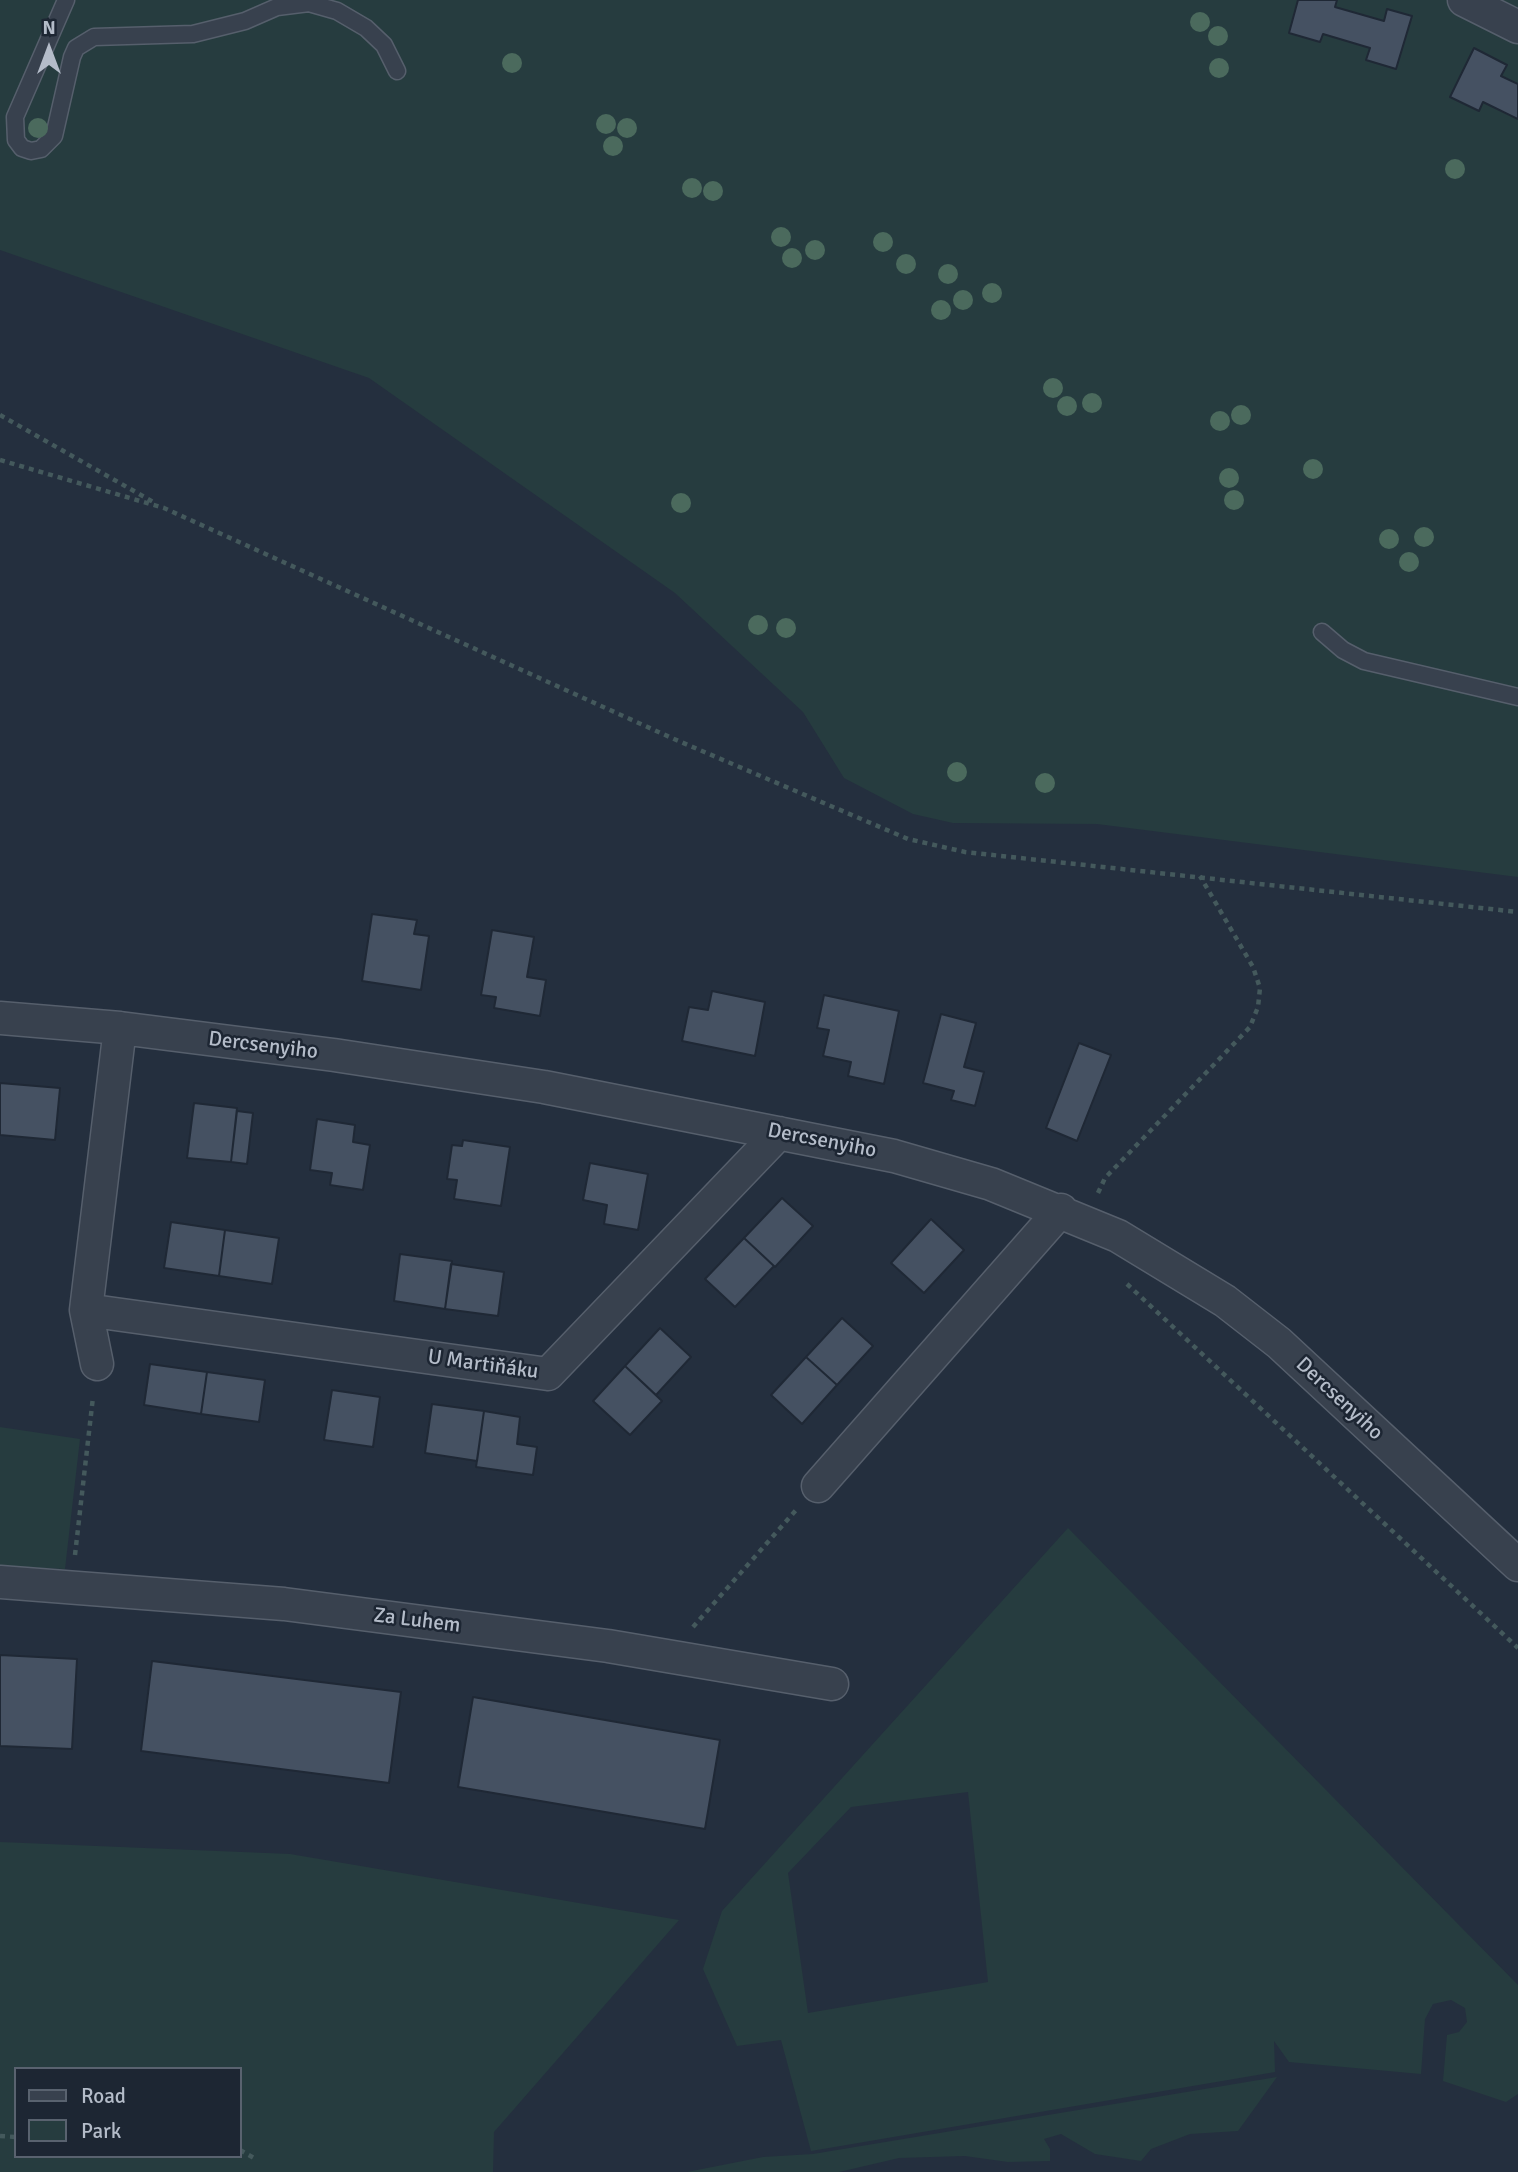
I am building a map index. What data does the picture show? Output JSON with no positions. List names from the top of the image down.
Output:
{
  "streets": {
    "street": ["Dercsenyiho", "U Martiňáku", "Za Luhem"]
  },
  "crossings": [
    ["Dercsenyiho", "U Martiňáku"]
  ],
  "legend": ["Road", "Park"],
  "north": "top"
}
